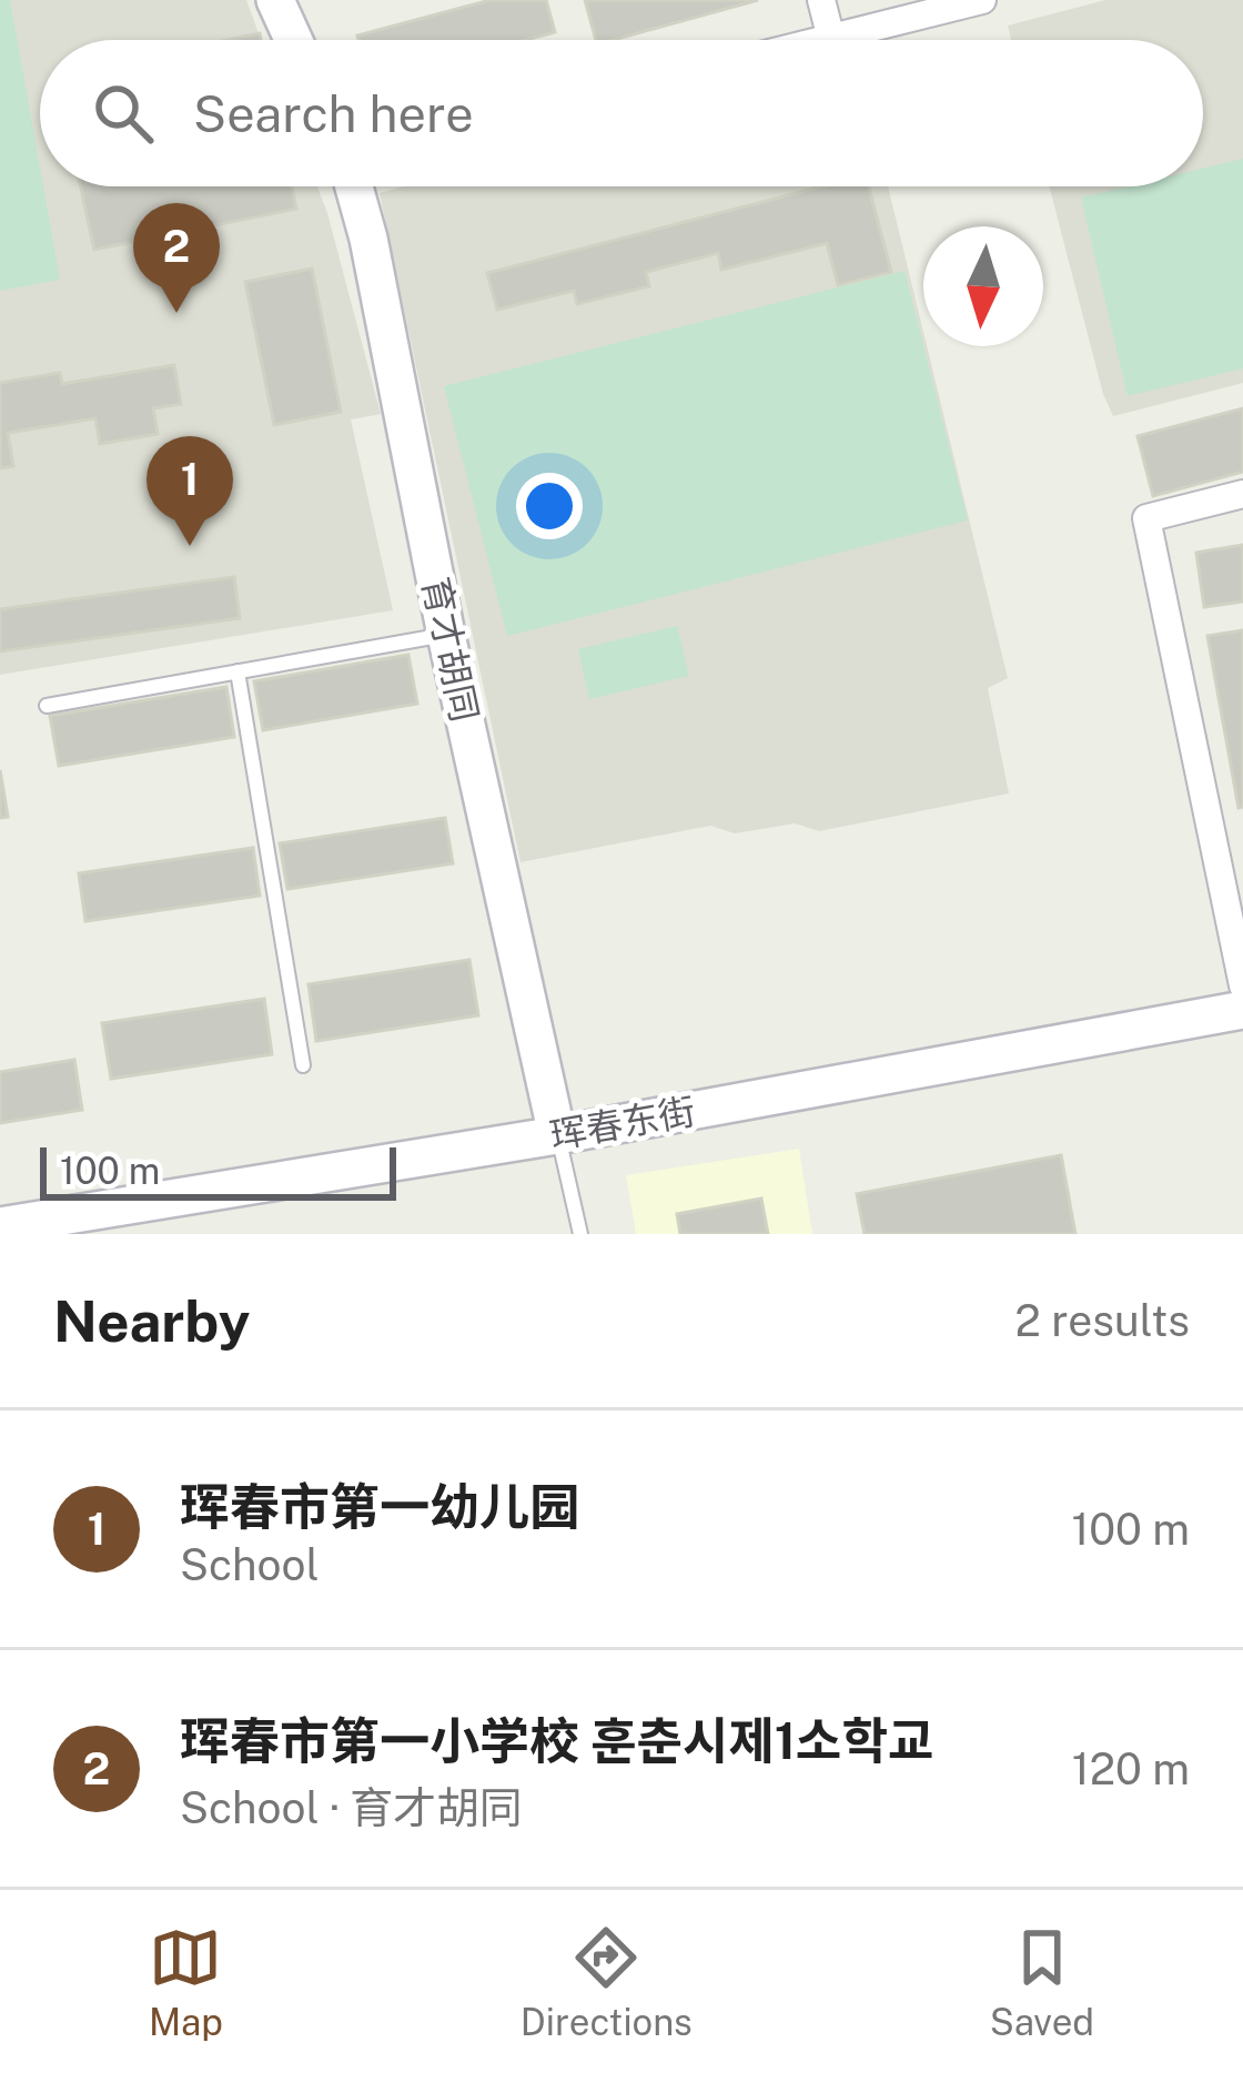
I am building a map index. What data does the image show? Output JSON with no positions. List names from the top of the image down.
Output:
{
  "streets": {
    "main road": ["育才胡同", "珲春东街"]
  },
  "crossings": [
    ["育才胡同", "珲春东街"]
  ],
  "scale_bar": "100 m",
  "north": "bottom",
  "page": {
    "search": "Search here",
    "pins": ["2", "1"],
    "scale": "100 m",
    "heading": ["Nearby", "2 results"],
    "list": [
      {
        "mark": "1",
        "name": "珲春市第一幼儿园",
        "note": "School",
        "value": "100 m"
      },
      {
        "mark": "2",
        "name": "珲春市第一小学校 훈춘시제1소학교",
        "note": "School · 育才胡同",
        "value": "120 m"
      }
    ],
    "nav": ["Map", "Directions", "Saved"]
  }
}
